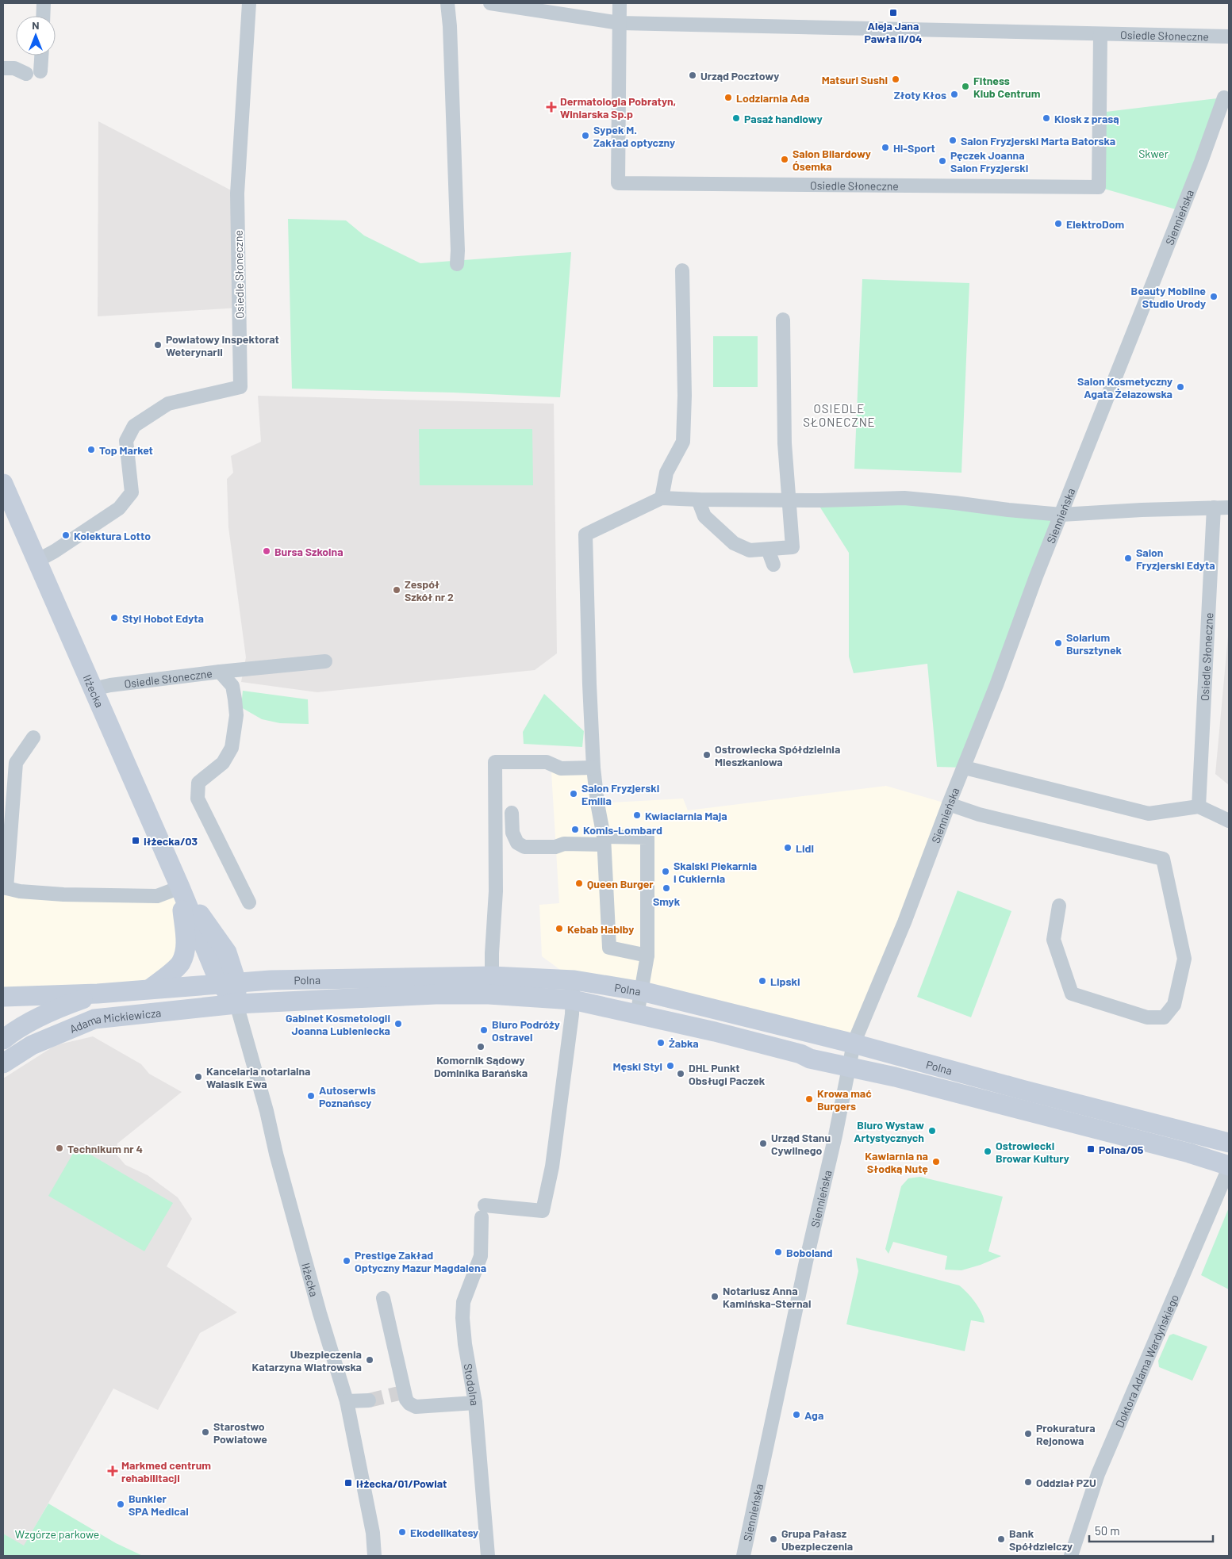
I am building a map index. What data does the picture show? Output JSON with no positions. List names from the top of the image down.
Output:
{
  "streets": {
    "street": [
      "Osiedle Słoneczne",
      "Siennieńska",
      "Iłżecka",
      "Polna",
      "Adama Mickiewicza",
      "Doktora Adama Wardyńskiego",
      "Stodolna"
    ]
  },
  "crossings": [
    ["Osiedle Słoneczne", "Iłżecka"],
    ["Siennieńska", "Polna"],
    ["Iłżecka", "Polna"],
    ["Iłżecka", "Adama Mickiewicza"],
    ["Polna", "Adama Mickiewicza"],
    ["Polna", "Doktora Adama Wardyńskiego"],
    ["Polna", "Stodolna"]
  ],
  "districts": ["OSIEDLE SŁONECZNE"],
  "parks": ["Skwer", "Wzgórze parkowe"],
  "places": {
    "transit": [
      "Aleja Jana Pawła II/04",
      "Iłżecka/03",
      "Polna/05",
      "Iłżecka/01/Powiat"
    ],
    "other": [
      "Urząd Pocztowy",
      "Matsuri Sushi",
      "Fitness Klub Centrum",
      "Złoty Kłos",
      "Lodziarnia Ada",
      "Pasaż handlowy",
      "Kiosk z prasą",
      "Sypek M. Zakład optyczny",
      "Salon Fryzjerski Marta Batorska",
      "Hi-Sport",
      "Salon Bilardowy Ósemka",
      "Pęczek Joanna Salon Fryzjerski",
      "ElektroDom",
      "Beauty Mobilne Studio Urody",
      "Powiatowy Inspektorat Weterynarii",
      "Salon Kosmetyczny Agata Żelazowska",
      "Top Market",
      "Kolektura Lotto",
      "Bursa Szkolna",
      "Salon Fryzjerski Edyta",
      "Zespół Szkół nr 2",
      "Styl Hobot Edyta",
      "Solarium Bursztynek",
      "Ostrowiecka Spółdzielnia Mieszkaniowa",
      "Salon Fryzjerski Emilia",
      "Kwiaciarnia Maja",
      "Komis-Lombard",
      "Lidl",
      "Skalski Piekarnia i Cukiernia",
      "Queen Burger",
      "Smyk",
      "Kebab Habiby",
      "Lipski",
      "Gabinet Kosmetologii Joanna Lubieniecka",
      "Biuro Podróży Ostravel",
      "Żabka",
      "Komornik Sądowy Dominika Barańska",
      "Męski Styl",
      "DHL Punkt Obsługi Paczek",
      "Kancelaria notarialna Walasik Ewa",
      "Autoserwis Poznańscy",
      "Krowa mać Burgers",
      "Biuro Wystaw Artystycznych",
      "Urząd Stanu Cywilnego",
      "Technikum nr 4",
      "Ostrowiecki Browar Kultury",
      "Kawiarnia na Słodką Nutę",
      "Boboland",
      "Prestige Zakład Optyczny Mazur Magdalena",
      "Notariusz Anna Kamińska-Sternal",
      "Ubezpieczenia Katarzyna Wiatrowska",
      "Aga",
      "Starostwo Powiatowe",
      "Prokuratura Rejonowa",
      "Oddział PZU",
      "Bunkier SPA Medical",
      "Ekodelikatesy",
      "Grupa Pałasz Ubezpieczenia",
      "Bank Spółdzielczy"
    ],
    "health": ["Dermatologia Pobratyn, Winiarska Sp.p", "Markmed centrum rehabilitacji"]
  },
  "scale_bar": "50 m",
  "north": "top"
}
